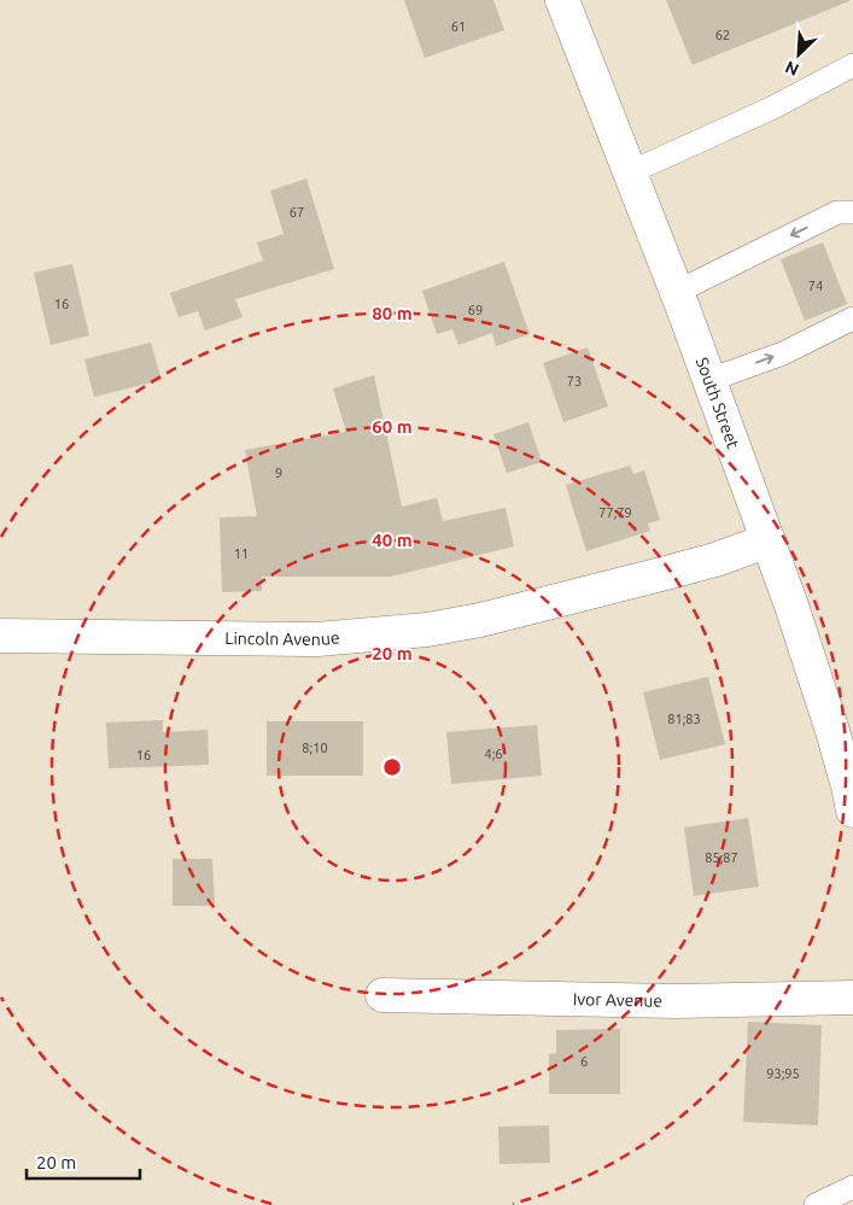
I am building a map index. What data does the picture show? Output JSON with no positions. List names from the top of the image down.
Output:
{
  "streets": {
    "street": ["South Street", "Lincoln Avenue", "Ivor Avenue"]
  },
  "crossings": [
    ["South Street", "Lincoln Avenue"]
  ],
  "house_numbers": [
    "61",
    "62",
    "67",
    "74",
    "16",
    "69",
    "73",
    "9",
    "77;79",
    "11",
    "81;83",
    "8;10",
    "4;6",
    "16",
    "85;87",
    "6",
    "93;95"
  ],
  "scale_bar": "20 m",
  "north": "bottom left",
  "rings": [
    "80 m",
    "60 m",
    "40 m",
    "20 m"
  ]
}
